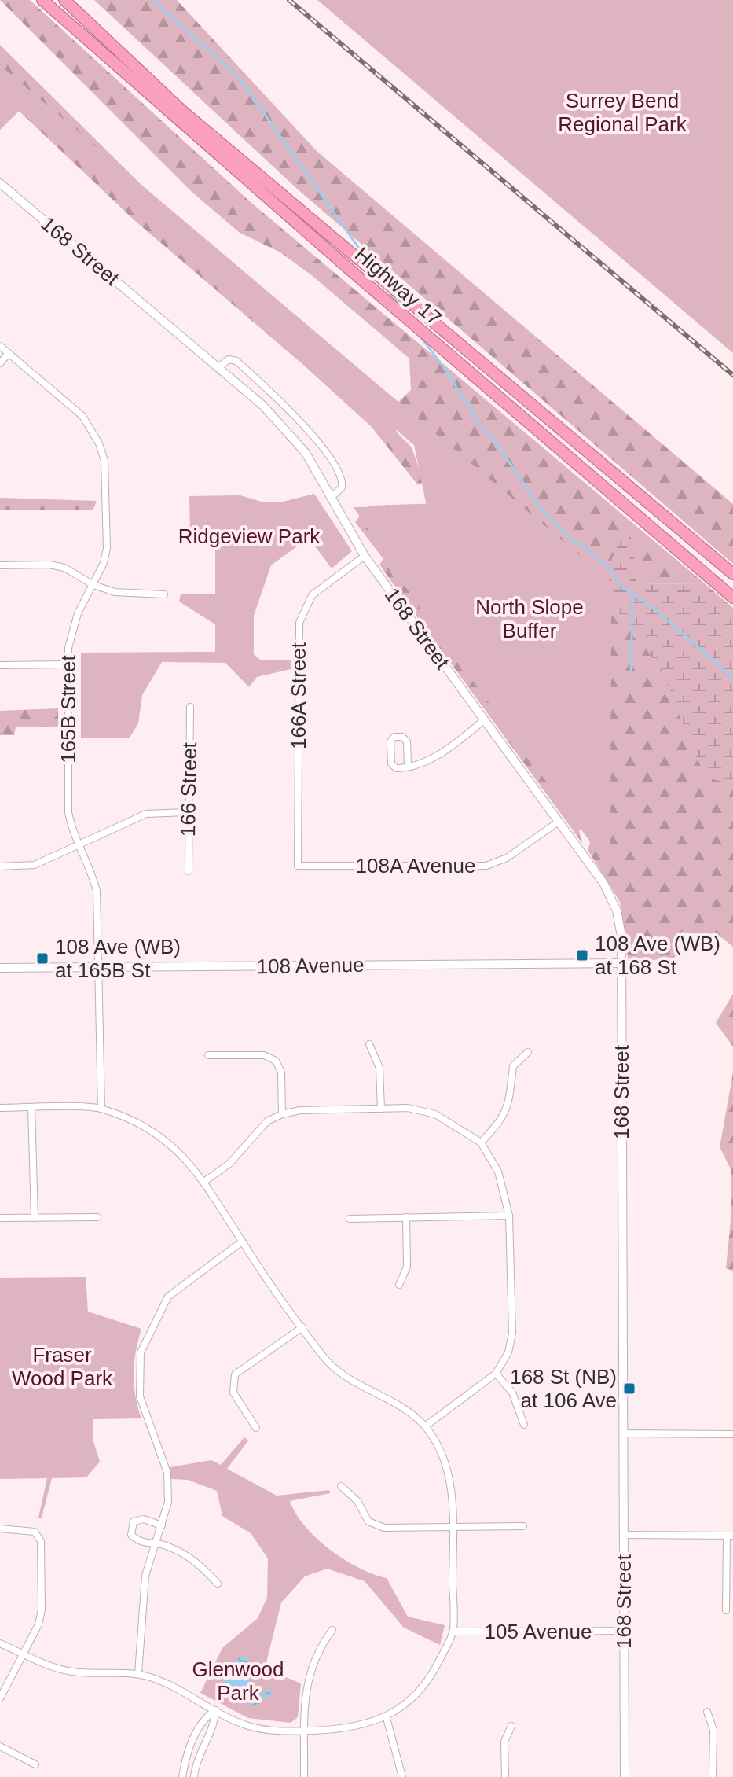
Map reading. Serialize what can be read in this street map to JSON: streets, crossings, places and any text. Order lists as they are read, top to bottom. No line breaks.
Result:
{"streets":{"highway":["Highway 17"],"street":["168 Street","166A Street","165B Street","166 Street","108A Avenue","108 Avenue","105 Avenue"]},"crossings":[["168 Street","166A Street"],["168 Street","108A Avenue"],["168 Street","108 Avenue"],["168 Street","105 Avenue"],["166A Street","108A Avenue"],["165B Street","108 Avenue"]],"parks":["Surrey Bend Regional Park","Ridgeview Park","North Slope Buffer","Fraser Wood Park","Glenwood Park"],"places":{"transit":["108 Ave (WB) at 168 St","108 Ave (WB) at 165B St","168 St (NB) at 106 Ave"]}}
